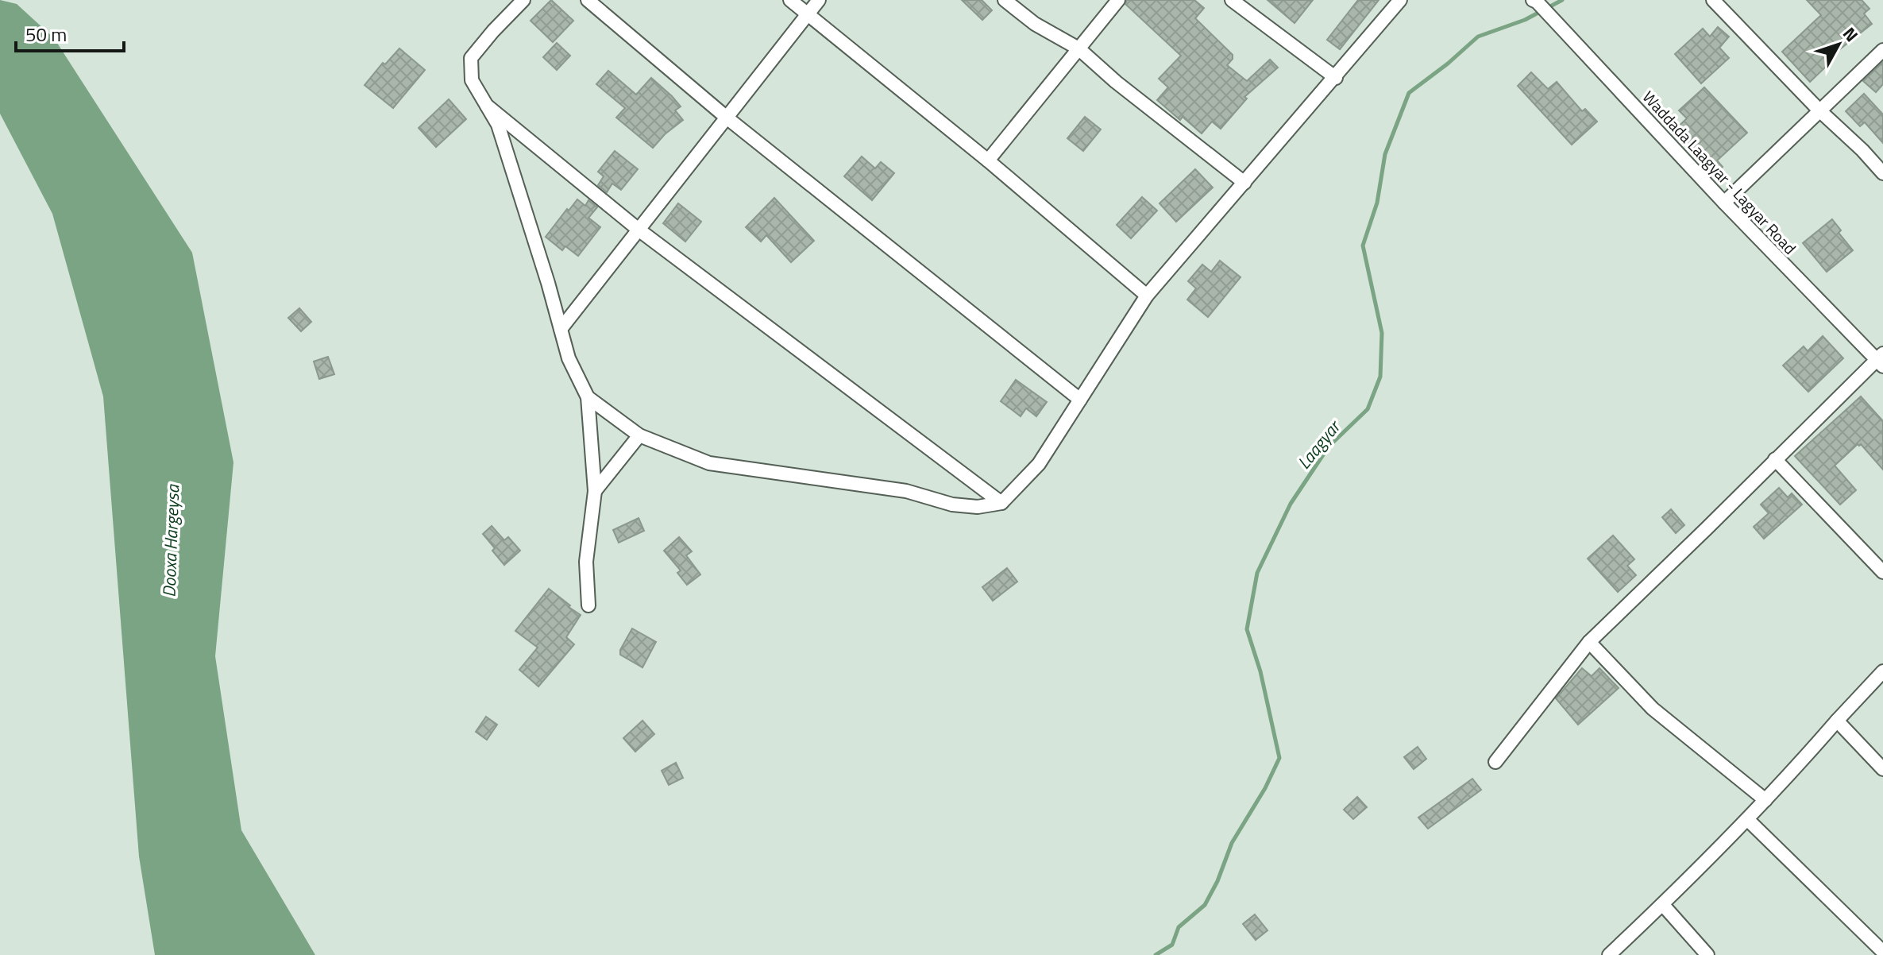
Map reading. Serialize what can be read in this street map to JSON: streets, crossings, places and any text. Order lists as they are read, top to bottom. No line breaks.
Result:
{"streets":{"street":["Waddada Laagyar - Lagyar Road"]},"water":["Laagyar","Dooxa Hargeysa"],"scale_bar":"50 m","north":"top right"}
